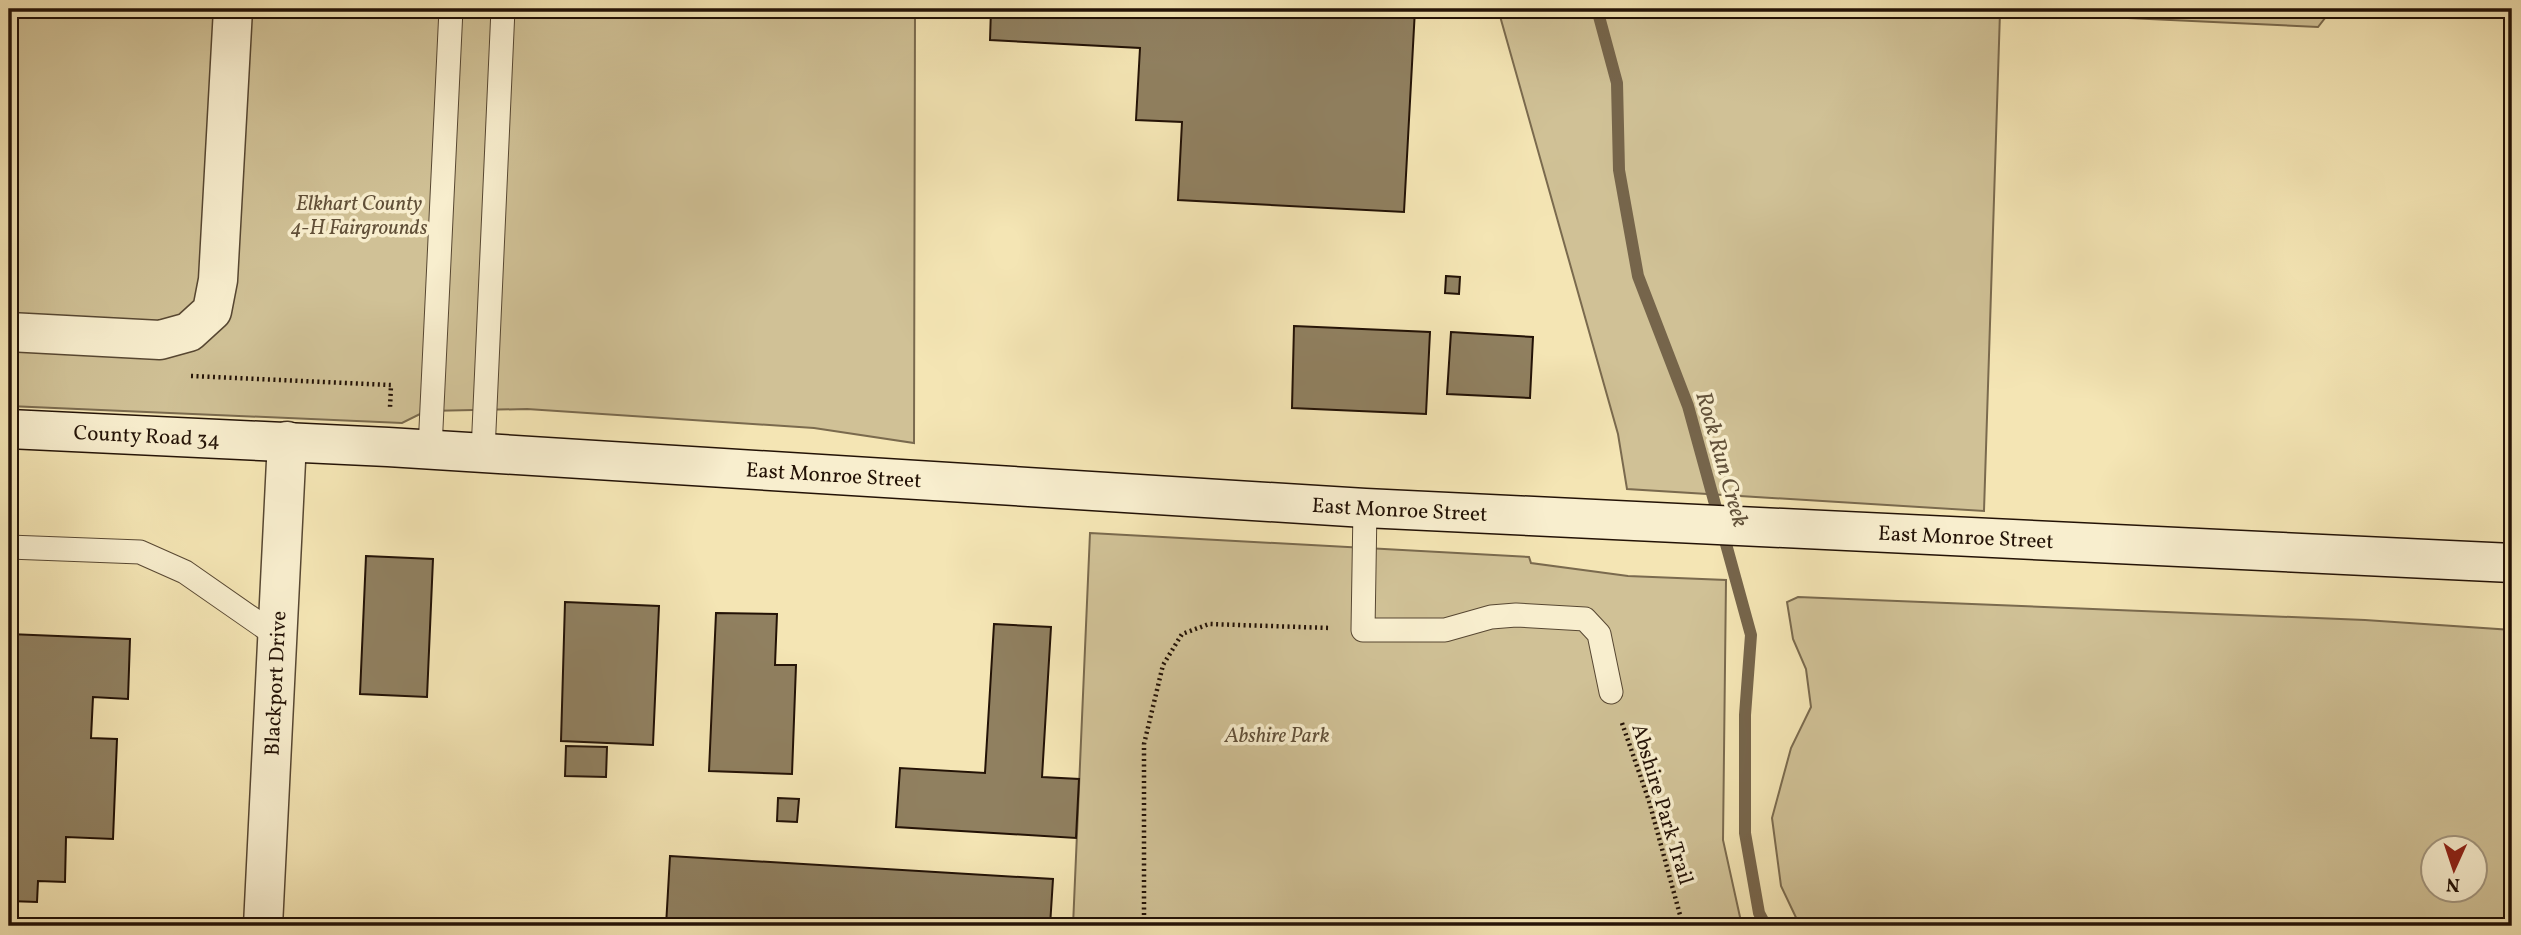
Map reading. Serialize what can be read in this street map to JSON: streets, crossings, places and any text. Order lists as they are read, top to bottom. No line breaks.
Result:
{"streets":{"street":["County Road 34","East Monroe Street","Blackport Drive"],"path":["Abshire Park Trail"]},"crossings":[["County Road 34","East Monroe Street"],["County Road 34","Blackport Drive"],["East Monroe Street","Blackport Drive"]],"water":["Rock Run Creek"],"parks":["Elkhart County 4-H Fairgrounds","Abshire Park"],"north":"bottom"}
